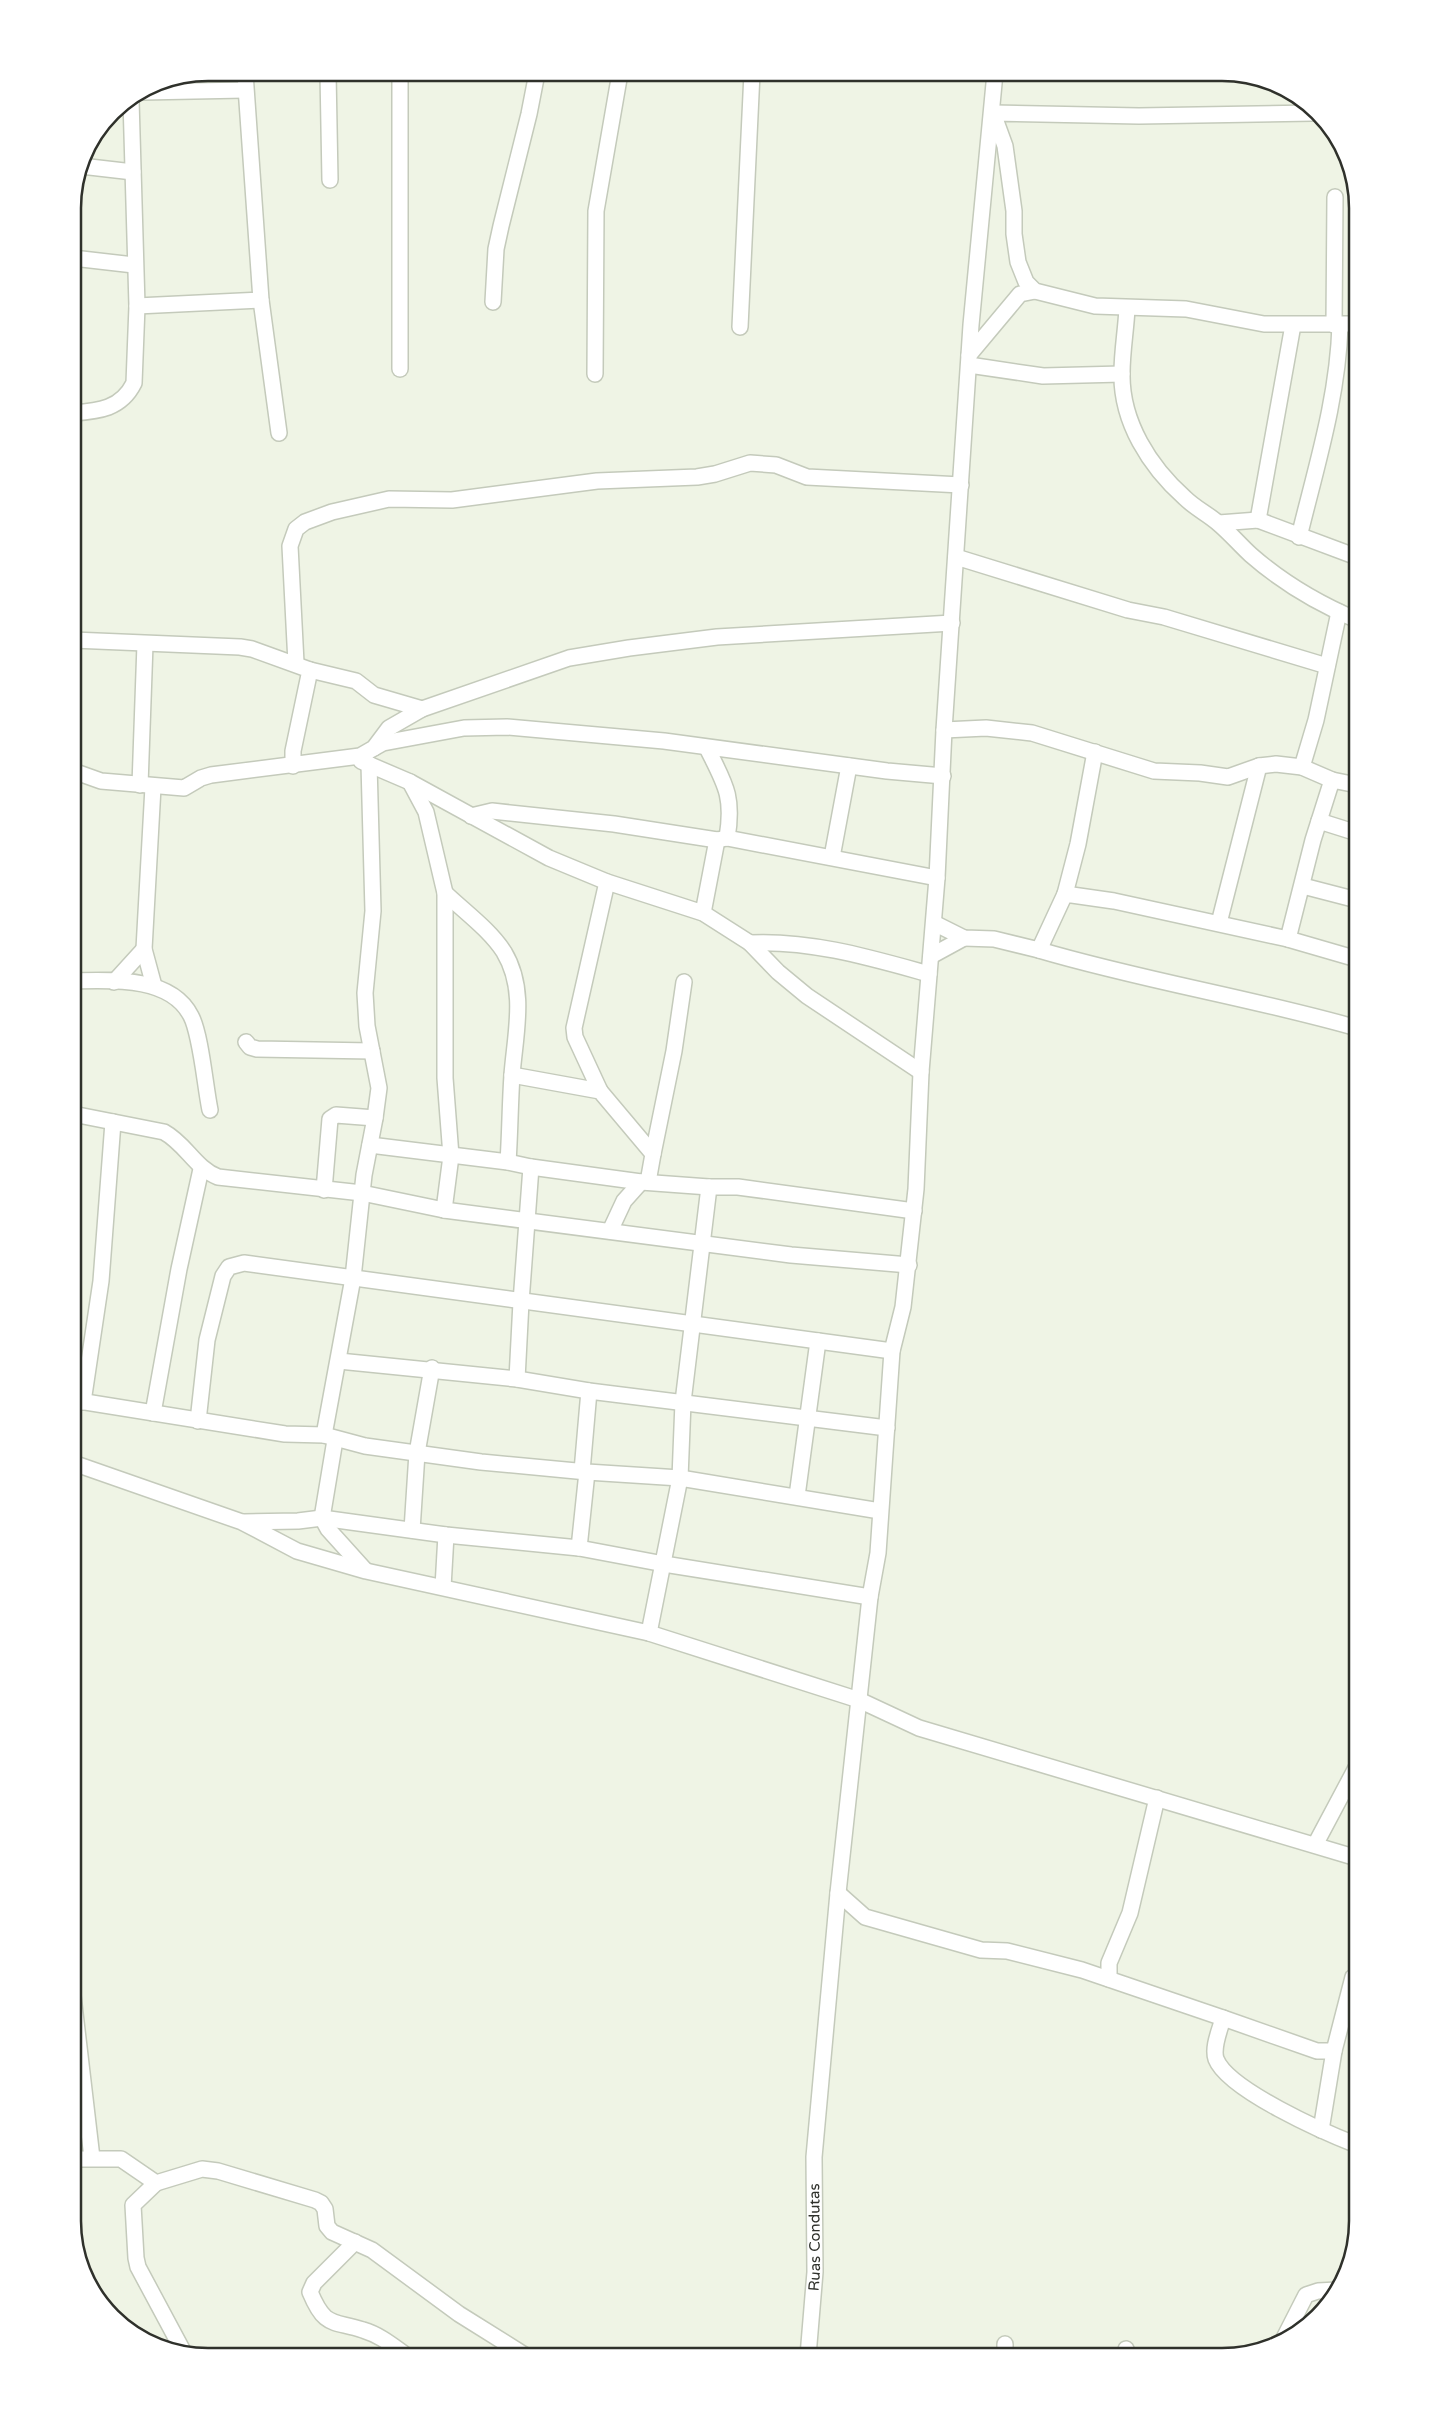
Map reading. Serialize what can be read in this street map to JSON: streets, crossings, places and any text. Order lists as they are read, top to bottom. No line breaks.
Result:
{"streets":{"street":["Ruas Condutas"]}}
